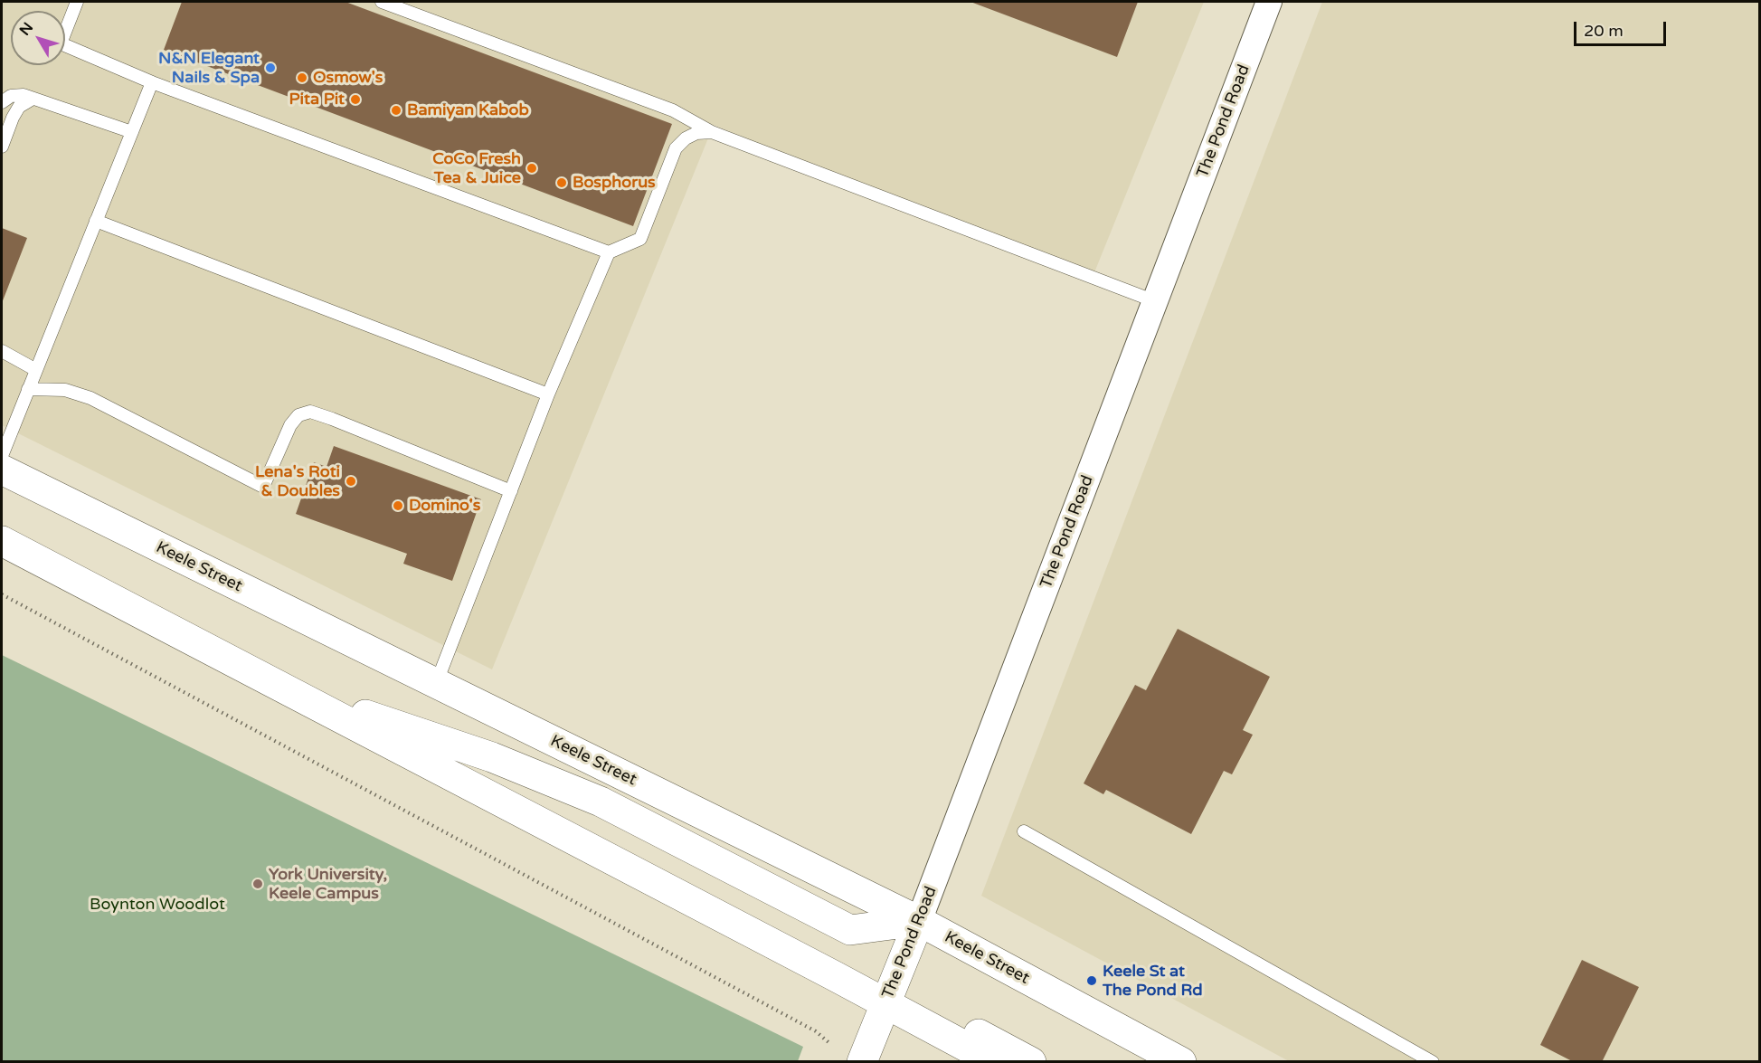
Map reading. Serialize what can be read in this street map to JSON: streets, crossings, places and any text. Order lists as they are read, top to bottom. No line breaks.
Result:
{"streets":{"main road":["The Pond Road","Keele Street"]},"crossings":[["The Pond Road","Keele Street"]],"parks":["Boynton Woodlot"],"places":["N&N Elegant Nails & Spa","Osmow's","Pita Pit","Bamiyan Kabob","CoCo Fresh Tea & Juice","Bosphorus","Lena's Roti & Doubles","Domino's","York University, Keele Campus","Keele St at The Pond Rd"],"scale_bar":"20 m","north":"top left"}
